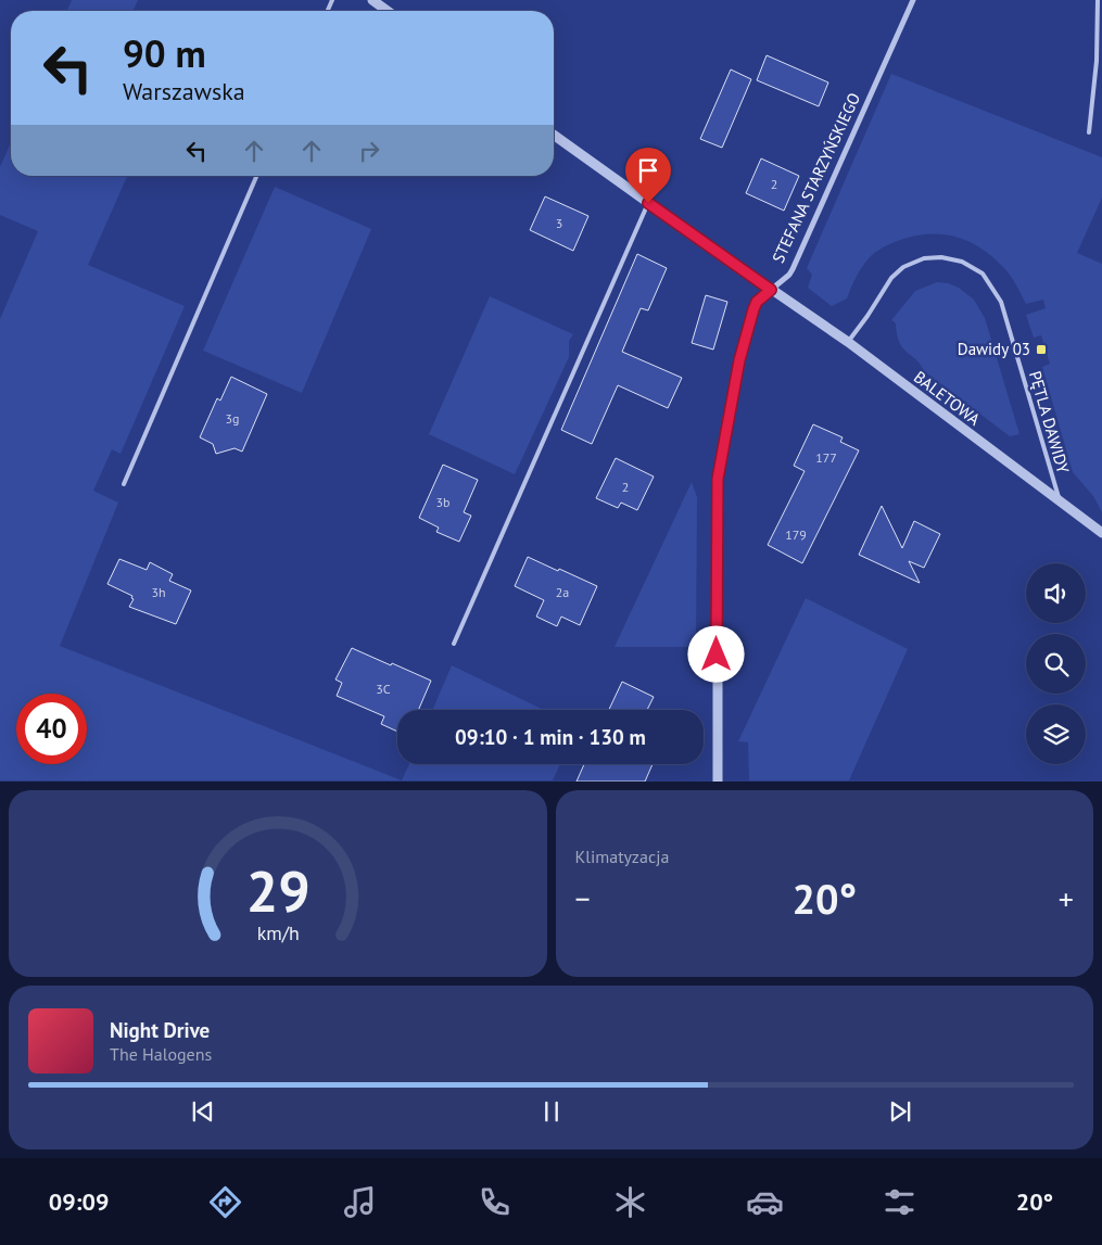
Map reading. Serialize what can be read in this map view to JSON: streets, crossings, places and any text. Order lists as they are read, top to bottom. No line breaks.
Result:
{"streets":{"street":["STEFANA STARZYŃSKIEGO","BALETOWA"],"lane":["PĘTLA DAWIDY"]},"crossings":[["STEFANA STARZYŃSKIEGO","BALETOWA"],["BALETOWA","PĘTLA DAWIDY"]],"places":{"transit":["Dawidy 03"]},"house_numbers":["2","3","3g","177","2","3b","179","3h","2a","3C"],"page":{"turn":["90 m","Warszawska"],"limit":"40","trip":"09:10 · 1 min · 130 m","tile":"Klimatyzacja","heat":["−","20°","+"],"song":["Night Drive","The Halogens"],"tabs":["09:09","20°"],"gauge":["29","km/h"]}}
